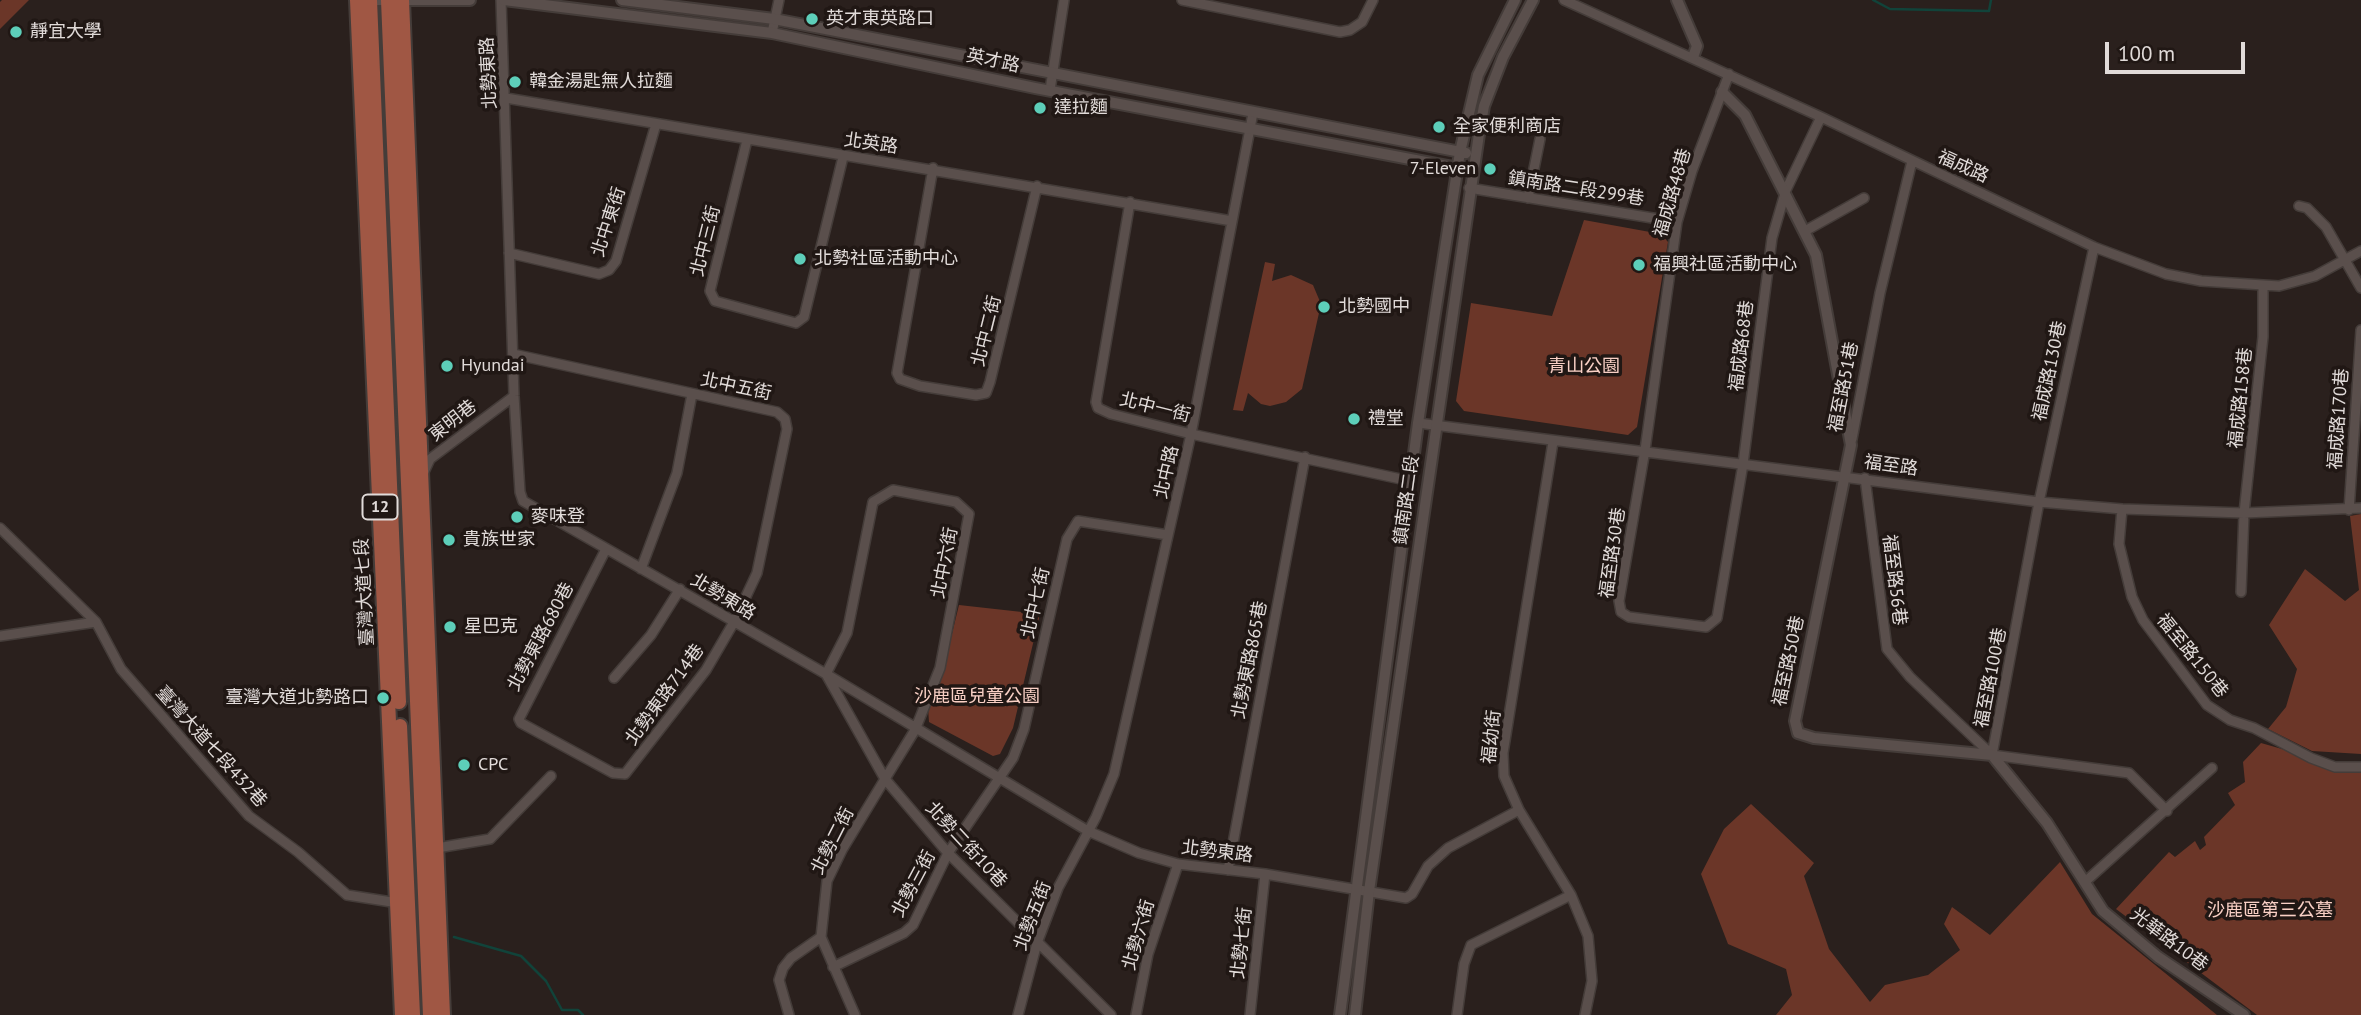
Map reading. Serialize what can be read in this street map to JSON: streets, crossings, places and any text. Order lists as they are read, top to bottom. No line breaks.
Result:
{"streets":{"main road":["12","臺灣大道七段"],"street":["英才路","北勢東路","北英路","福成路","鎮南路二段299巷","福成路48巷","北中東街","北中三街","北中二街","福成路68巷","福成路130巷","北中五街","福至路51巷","福成路158巷","北中一街","福成路170巷","東明巷","福至路","北中路","鎮南路二段","福至路30巷","北中六街","福至路56巷","北中七街","北勢東路680巷","福至路150巷","北勢東路865巷","福至路50巷","福至路100巷","北勢東路714巷","福幼街","臺灣大道七段432巷","北勢二街","北勢二街10巷","北勢三街","北勢五街","北勢六街","光華路10巷","北勢七街"]},"crossings":[["英才路","北勢東路"],["英才路","北中路"],["英才路","鎮南路二段"],["北勢東路","北英路"],["北勢東路","北中東街"],["北勢東路","北中五街"],["北勢東路","東明巷"],["北勢東路","北中路"],["北勢東路","鎮南路二段"],["北勢東路","北中六街"],["北勢東路","北中七街"],["北勢東路","北勢東路680巷"],["北勢東路","北勢東路865巷"],["北勢東路","北勢東路714巷"],["北勢東路","福幼街"],["北勢東路","北勢二街"],["北勢東路","北勢二街10巷"],["北勢東路","北勢三街"],["北勢東路","北勢五街"],["北勢東路","北勢六街"],["北勢東路","北勢七街"],["北英路","北中東街"],["北英路","北中三街"],["北英路","北中二街"],["北英路","北中一街"],["北英路","北中路"],["福成路","福成路48巷"],["福成路","福成路68巷"],["福成路","福成路130巷"],["福成路","福至路51巷"],["福成路","福成路158巷"],["鎮南路二段299巷","福成路48巷"],["鎮南路二段299巷","鎮南路二段"],["福成路48巷","福至路51巷"],["福成路48巷","福至路"],["福成路48巷","福至路30巷"],["福成路68巷","福至路51巷"],["福成路68巷","福至路"],["福成路68巷","福至路30巷"],["福成路130巷","福至路"],["福成路130巷","福至路100巷"],["北中五街","北勢東路714巷"],["福至路51巷","福至路50巷"],["福成路158巷","福至路"],["北中一街","北中路"],["北中一街","鎮南路二段"],["北中一街","北勢東路865巷"],["福成路170巷","福至路"],["東明巷","12"],["福至路","鎮南路二段"],["福至路","福至路30巷"],["福至路","福至路56巷"],["福至路","福至路150巷"],["福至路","福至路50巷"],["福至路","福至路100巷"],["福至路","福幼街"],["北中路","北中七街"],["北中路","北勢五街"],["北中六街","北勢二街"],["北中六街","北勢二街10巷"],["福至路56巷","福至路50巷"],["福至路56巷","福至路100巷"],["福至路56巷","光華路10巷"],["臺灣大道七段","臺灣大道七段432巷"],["北中七街","北勢三街"],["北勢東路680巷","北勢東路714巷"],["福至路50巷","福至路100巷"],["福至路50巷","光華路10巷"],["福至路100巷","光華路10巷"],["北勢二街","北勢二街10巷"],["北勢二街","北勢三街"],["北勢二街10巷","北勢三街"],["北勢二街10巷","北勢五街"]],"parks":["青山公園","沙鹿區兒童公園","沙鹿區第三公墓"],"places":["英才東英路口","靜宜大學","韓金湯匙無人拉麵","達拉麵","全家便利商店","7-Eleven","北勢社區活動中心","福興社區活動中心","北勢國中","Hyundai","禮堂","麥味登","貴族世家","星巴克","臺灣大道北勢路口","CPC"],"scale_bar":"100 m"}
